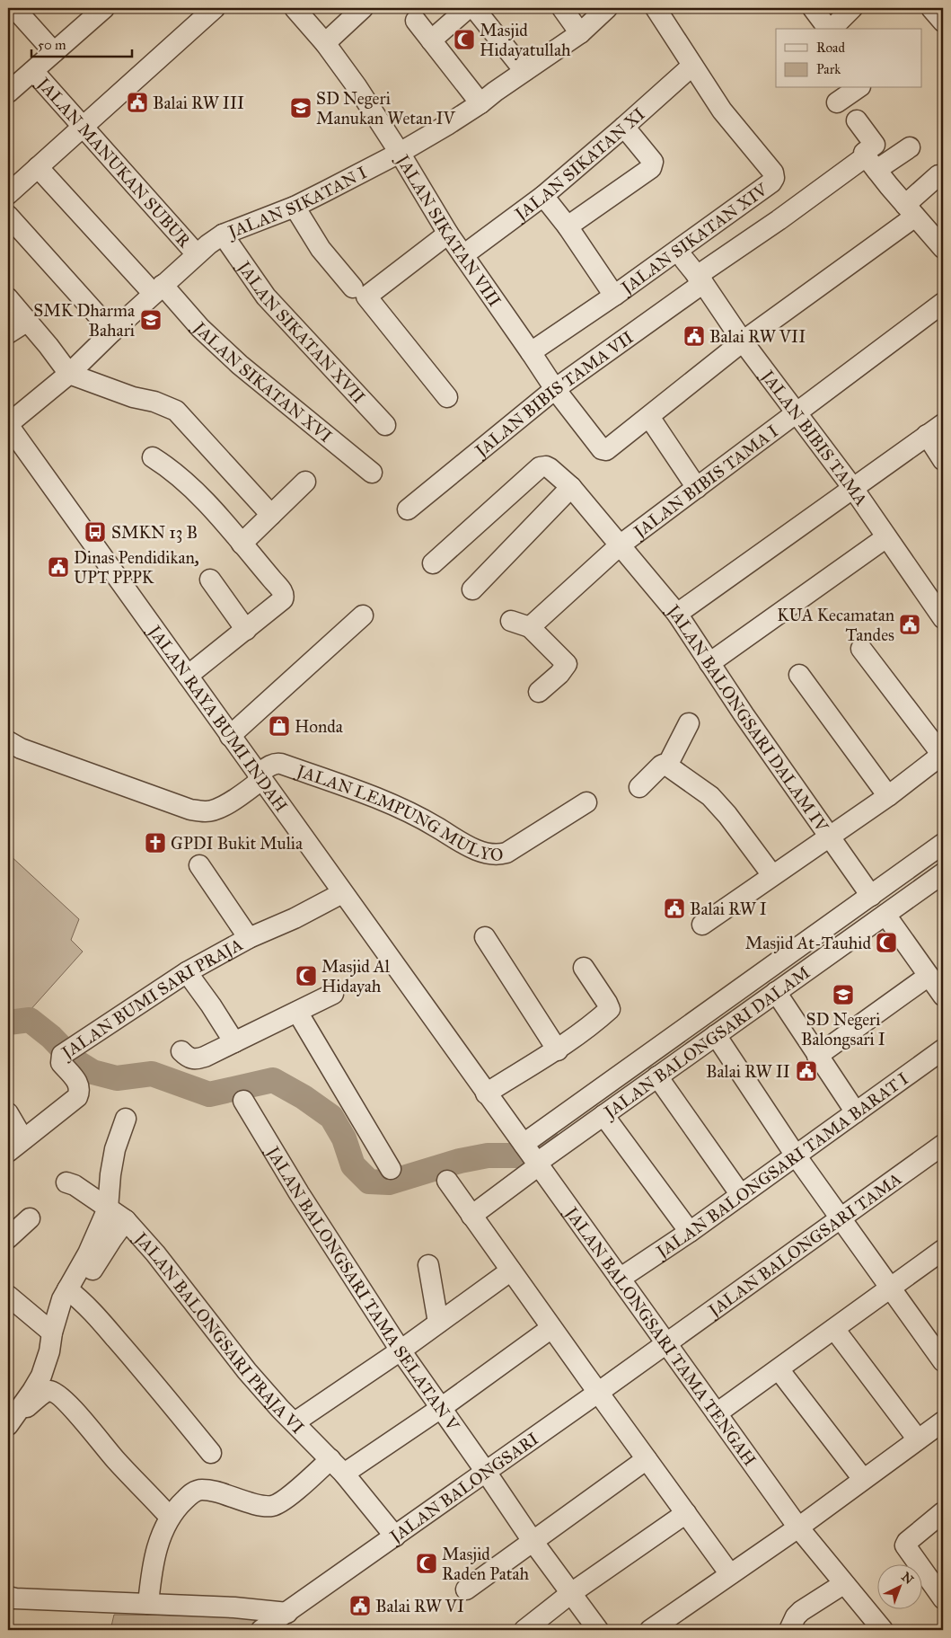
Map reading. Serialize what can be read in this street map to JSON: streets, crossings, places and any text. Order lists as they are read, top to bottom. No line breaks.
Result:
{"streets":{"street":["JALAN MANUKAN SUBUR","JALAN SIKATAN XI","JALAN SIKATAN I","JALAN SIKATAN VIII","JALAN SIKATAN XIV","JALAN SIKATAN XVII","JALAN SIKATAN XVI","JALAN BIBIS TAMA VII","JALAN BIBIS TAMA","JALAN BIBIS TAMA I","JALAN BALONGSARI DALAM IV","JALAN RAYA BUMI INDAH","JALAN LEMPUNG MULYO","JALAN BUMI SARI PRAJA","JALAN BALONGSARI DALAM","JALAN BALONGSARI TAMA BARAT I","JALAN BALONGSARI TAMA","JALAN BALONGSARI TAMA SELATAN V","JALAN BALONGSARI PRAJA VI","JALAN BALONGSARI TAMA TENGAH","JALAN BALONGSARI"]},"crossings":[["JALAN MANUKAN SUBUR","JALAN SIKATAN I"],["JALAN SIKATAN XI","JALAN SIKATAN VIII"],["JALAN SIKATAN XI","JALAN SIKATAN XIV"],["JALAN SIKATAN I","JALAN SIKATAN VIII"],["JALAN SIKATAN I","JALAN SIKATAN XVII"],["JALAN SIKATAN I","JALAN SIKATAN XVI"],["JALAN SIKATAN I","JALAN RAYA BUMI INDAH"],["JALAN SIKATAN VIII","JALAN SIKATAN XIV"],["JALAN SIKATAN VIII","JALAN BIBIS TAMA VII"],["JALAN BIBIS TAMA VII","JALAN BIBIS TAMA"],["JALAN BIBIS TAMA","JALAN BIBIS TAMA I"],["JALAN BIBIS TAMA I","JALAN BALONGSARI DALAM IV"],["JALAN RAYA BUMI INDAH","JALAN LEMPUNG MULYO"],["JALAN RAYA BUMI INDAH","JALAN BUMI SARI PRAJA"],["JALAN RAYA BUMI INDAH","JALAN BALONGSARI DALAM"],["JALAN RAYA BUMI INDAH","JALAN BALONGSARI TAMA TENGAH"],["JALAN BALONGSARI DALAM","JALAN BALONGSARI TAMA TENGAH"],["JALAN BALONGSARI TAMA BARAT I","JALAN BALONGSARI TAMA TENGAH"],["JALAN BALONGSARI TAMA","JALAN BALONGSARI TAMA TENGAH"],["JALAN BALONGSARI TAMA","JALAN BALONGSARI"],["JALAN BALONGSARI TAMA SELATAN V","JALAN BALONGSARI"],["JALAN BALONGSARI PRAJA VI","JALAN BALONGSARI"],["JALAN BALONGSARI TAMA TENGAH","JALAN BALONGSARI"]],"places":{"mosque":["Masjid Hidayatullah","Masjid At-Tauhid","Masjid Al Hidayah","Masjid Raden Patah"],"public building":["Balai RW III","Balai RW VII","Dinas Pendidikan, UPT PPPK","KUA Kecamatan Tandes","Balai RW I","Balai RW II","Balai RW VI"],"school or university":["SD Negeri Manukan Wetan IV","SMK Dharma Bahari","SD Negeri Balongsari I"],"bus stop":["SMKN 13 B"],"shop":["Honda"],"church":["GPDI Bukit Mulia"]},"legend":["Road","Park"],"scale_bar":"50 m","north":"top right"}
